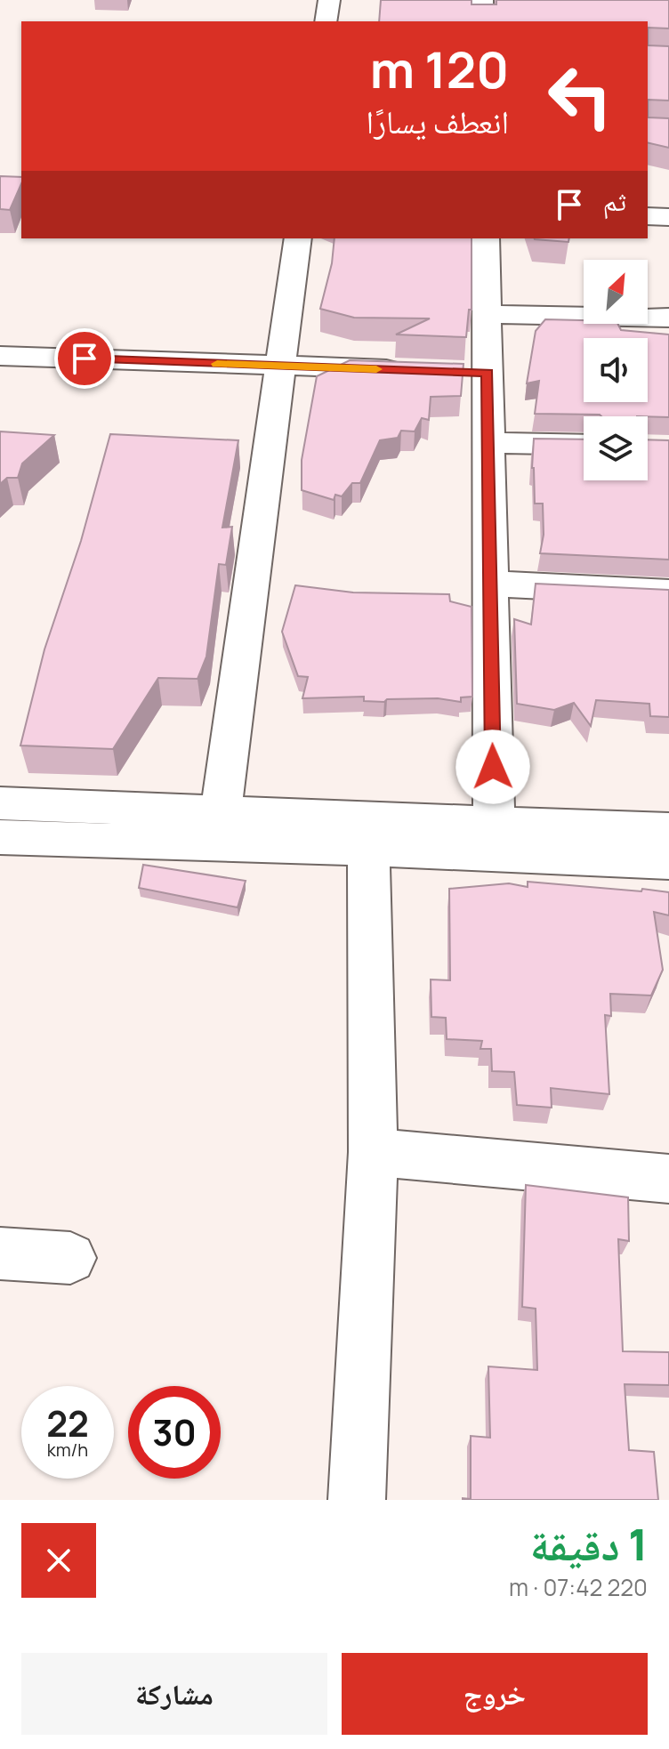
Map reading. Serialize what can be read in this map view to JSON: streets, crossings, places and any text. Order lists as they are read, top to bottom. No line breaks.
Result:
{"north":"top right","page":{"turn":["120 m","انعطف يسارًا"],"then":"ثم","speed":"22 km/h","limit":"30","heading":["1 دقيقة","220 m · 07:42"],"buttons":["خروج","مشاركة"]}}
